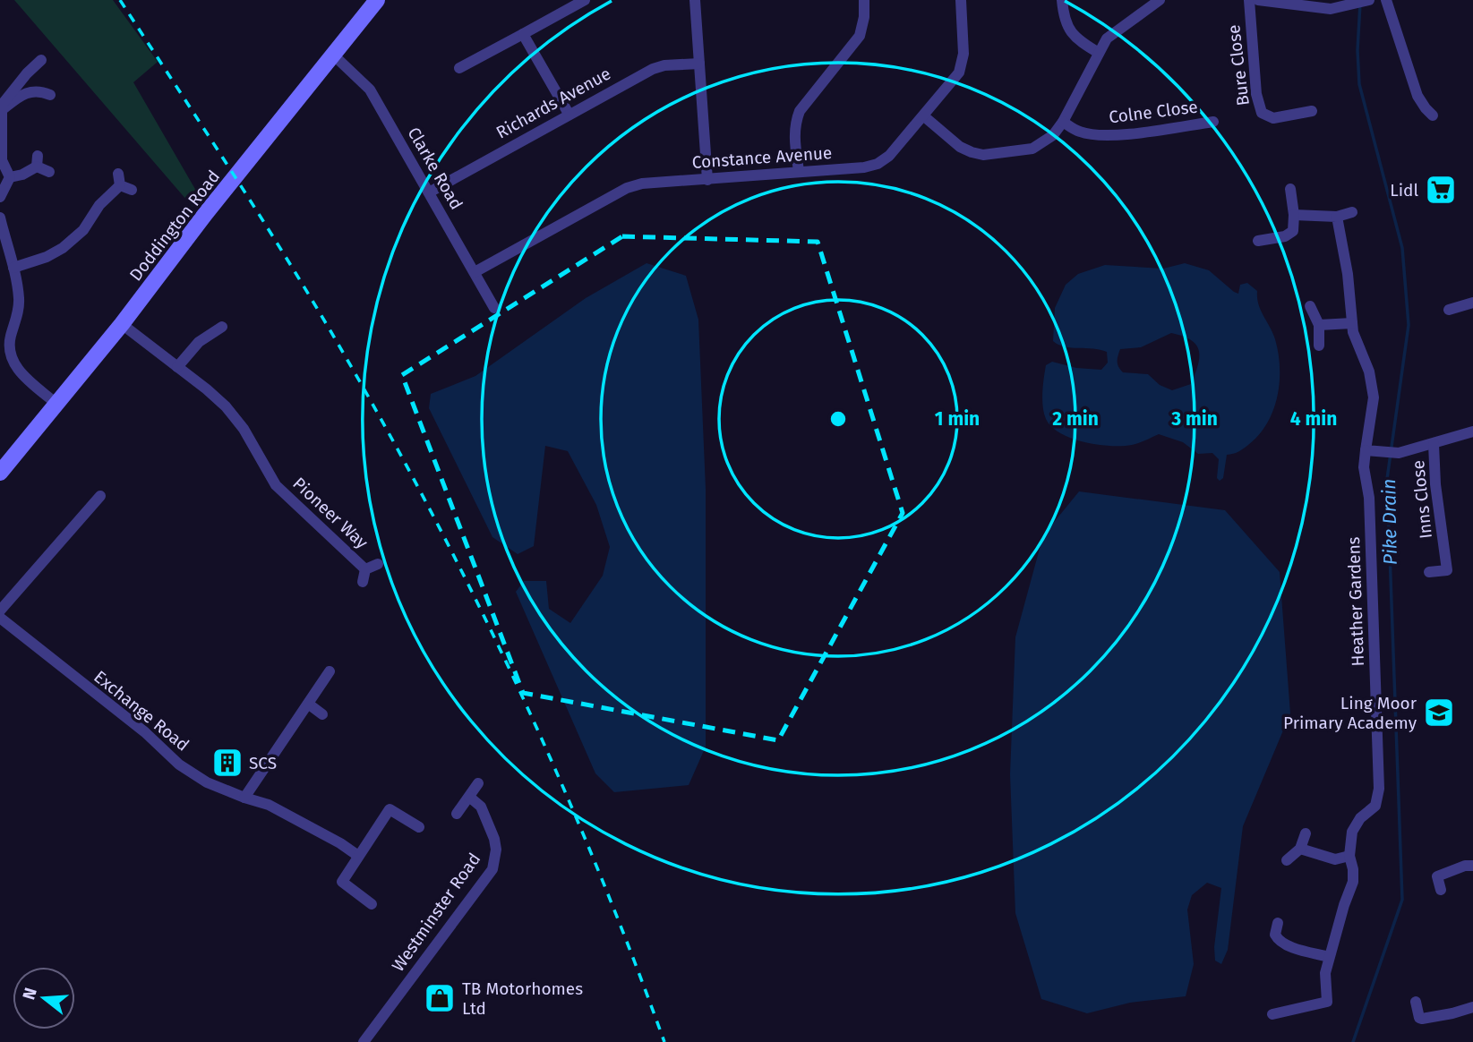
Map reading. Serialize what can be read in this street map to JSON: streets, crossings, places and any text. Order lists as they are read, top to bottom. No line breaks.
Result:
{"streets":{"main road":["Doddington Road"],"street":["Bure Close","Richards Avenue","Colne Close","Constance Avenue","Clarke Road","Inns Close","Pioneer Way","Heather Gardens","Exchange Road","Westminster Road"]},"crossings":[["Richards Avenue","Clarke Road"],["Constance Avenue","Clarke Road"],["Clarke Road","Doddington Road"],["Doddington Road","Pioneer Way"]],"water":["Pike Drain"],"places":{"supermarket":["Lidl"],"school or university":["Ling Moor Primary Academy"],"building":["SCS"],"shop":["TB Motorhomes Ltd"]},"north":"left","rings":["1 min","2 min","3 min","4 min"]}
